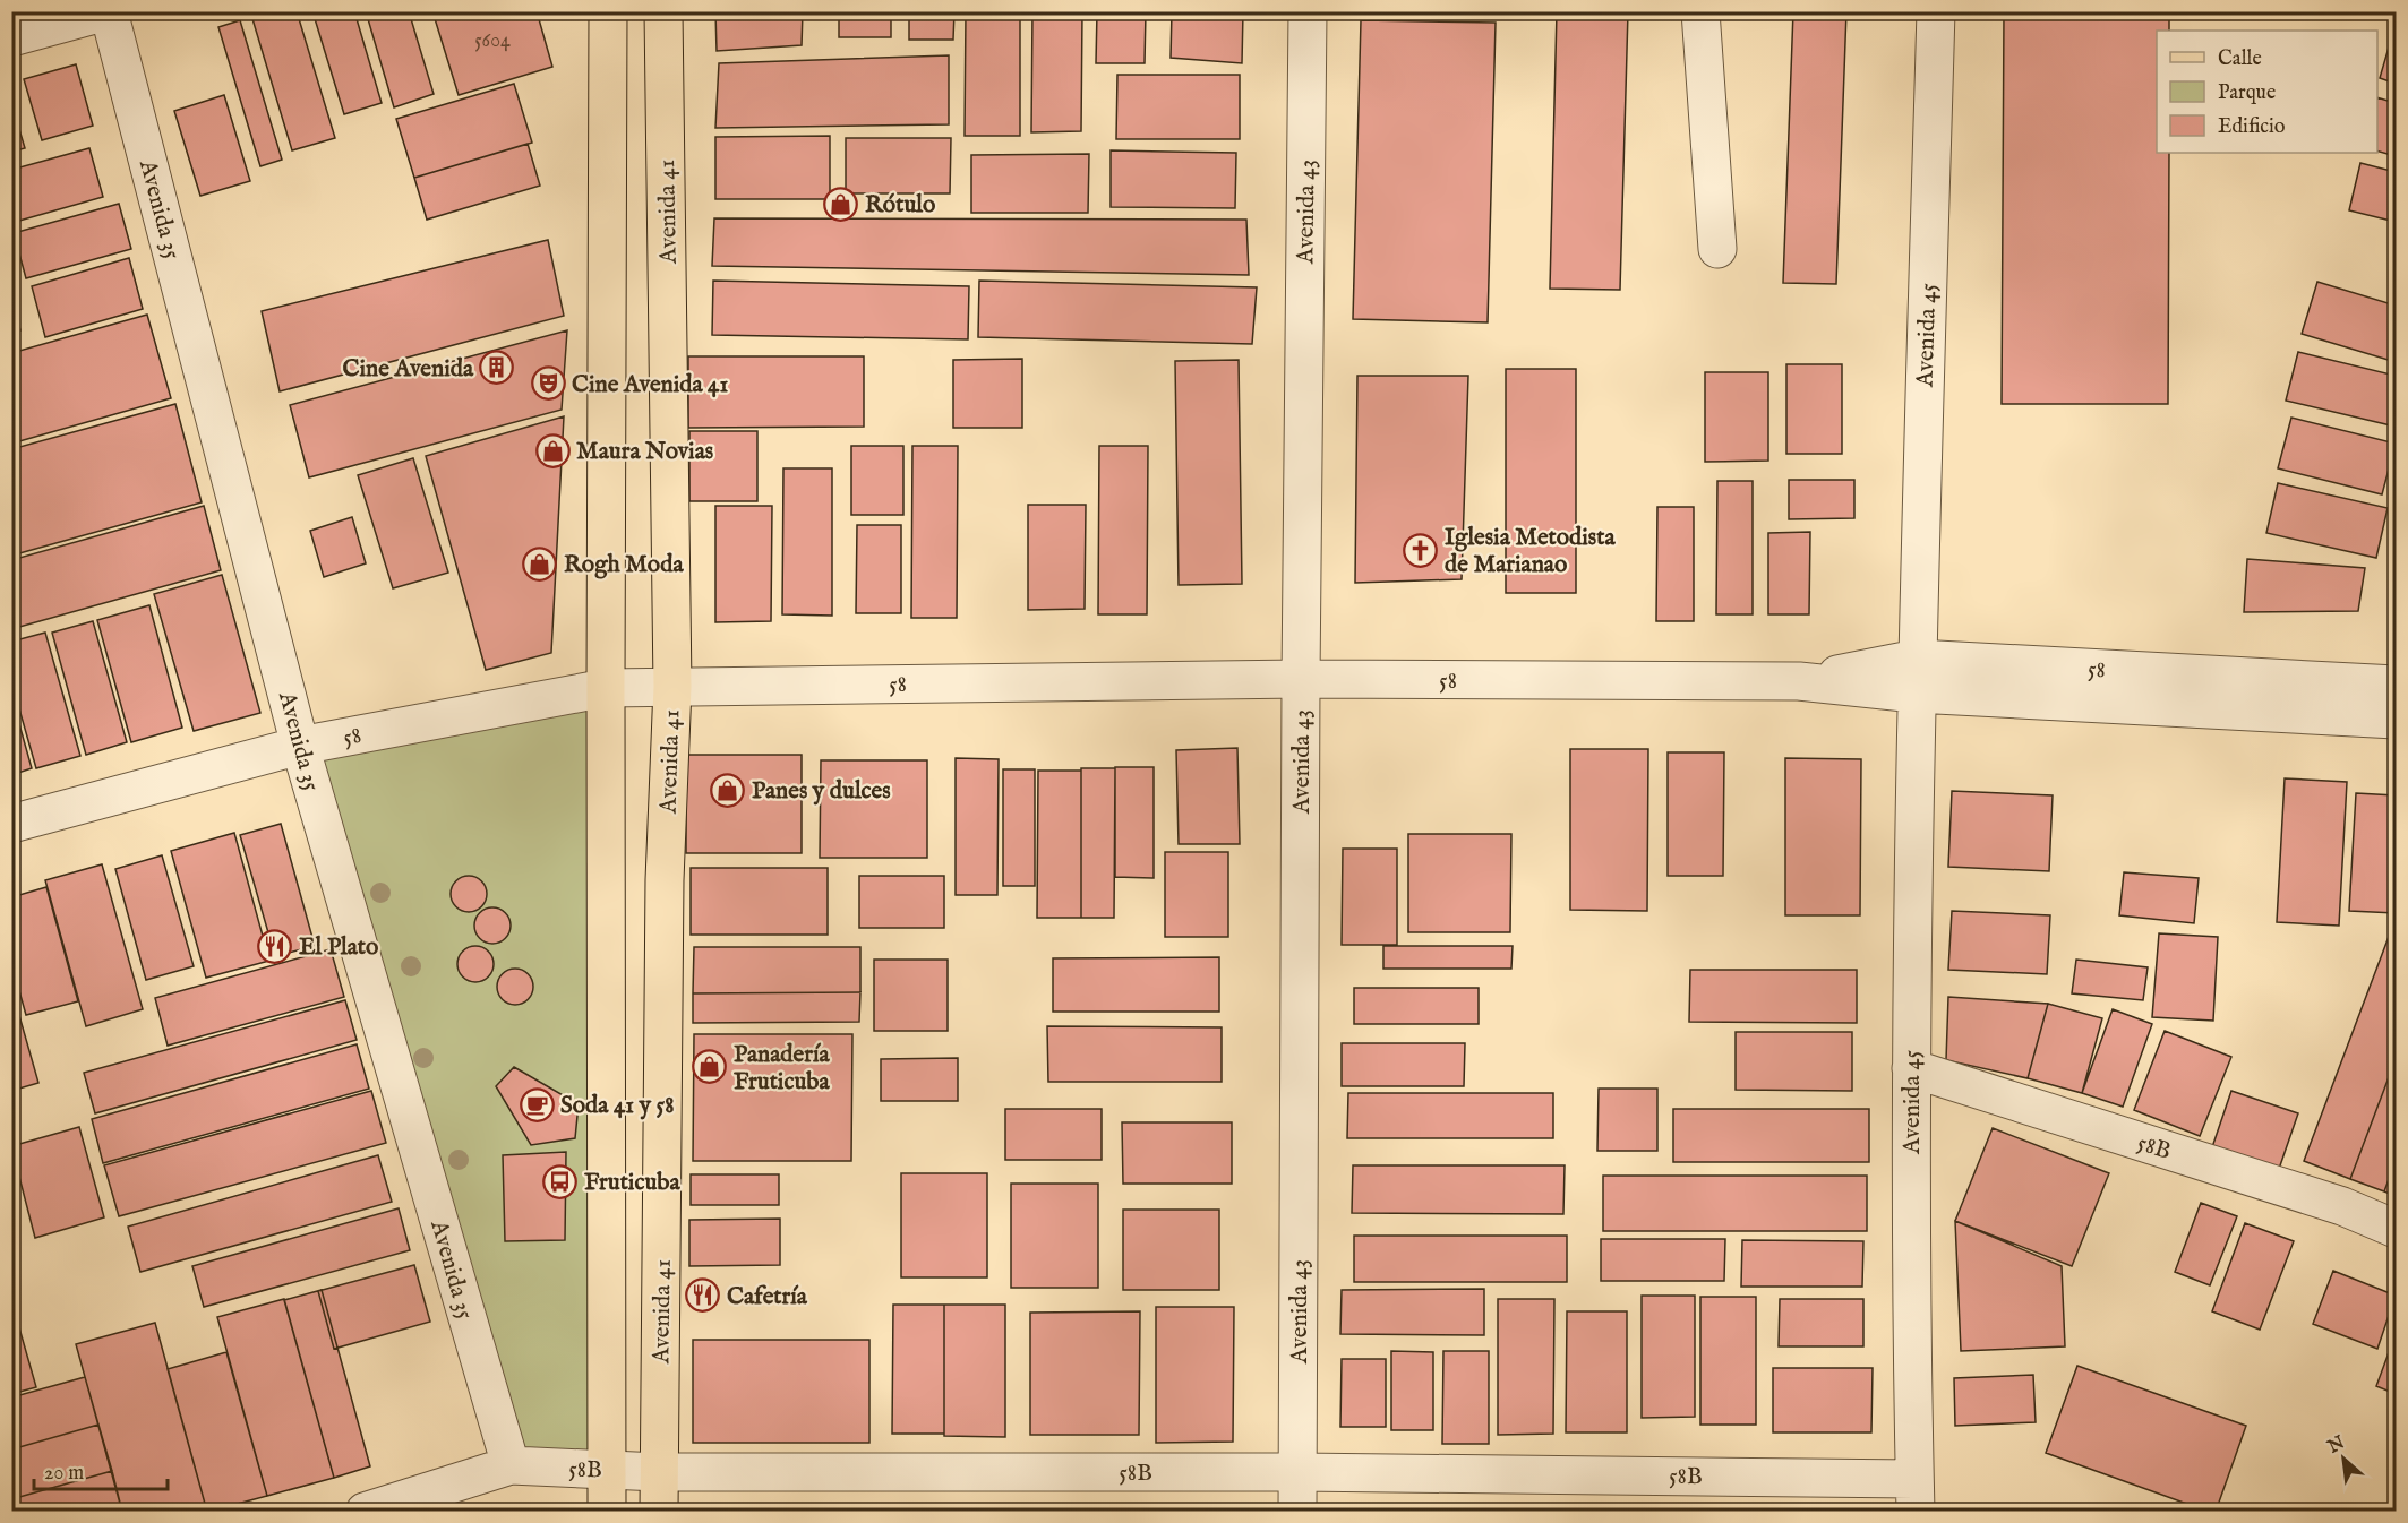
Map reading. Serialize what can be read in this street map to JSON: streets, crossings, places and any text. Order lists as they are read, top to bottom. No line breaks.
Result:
{"streets":{"main road":["Avenida 41"],"street":["Avenida 35","Avenida 43","Avenida 45","58","58B"]},"crossings":[["Avenida 35","58"],["Avenida 35","58B"],["Avenida 41","58"],["Avenida 41","58B"],["Avenida 43","58"],["Avenida 43","58B"],["Avenida 45","58"],["Avenida 45","58B"]],"places":{"shop":["Rótulo","Maura Novias","Rogh Moda","Panes y dulces","Panadería Fruticuba"],"building":["Cine Avenida"],"theatre":["Cine Avenida 41"],"church":["Iglesia Metodista de Marianao"],"restaurant":["El Plato","Cafetría"],"cafe":["Soda 41 y 58"],"bus stop":["Fruticuba"]},"house_numbers":["5604"],"legend":["Calle","Parque","Edificio"],"scale_bar":"20 m","north":"top left"}
